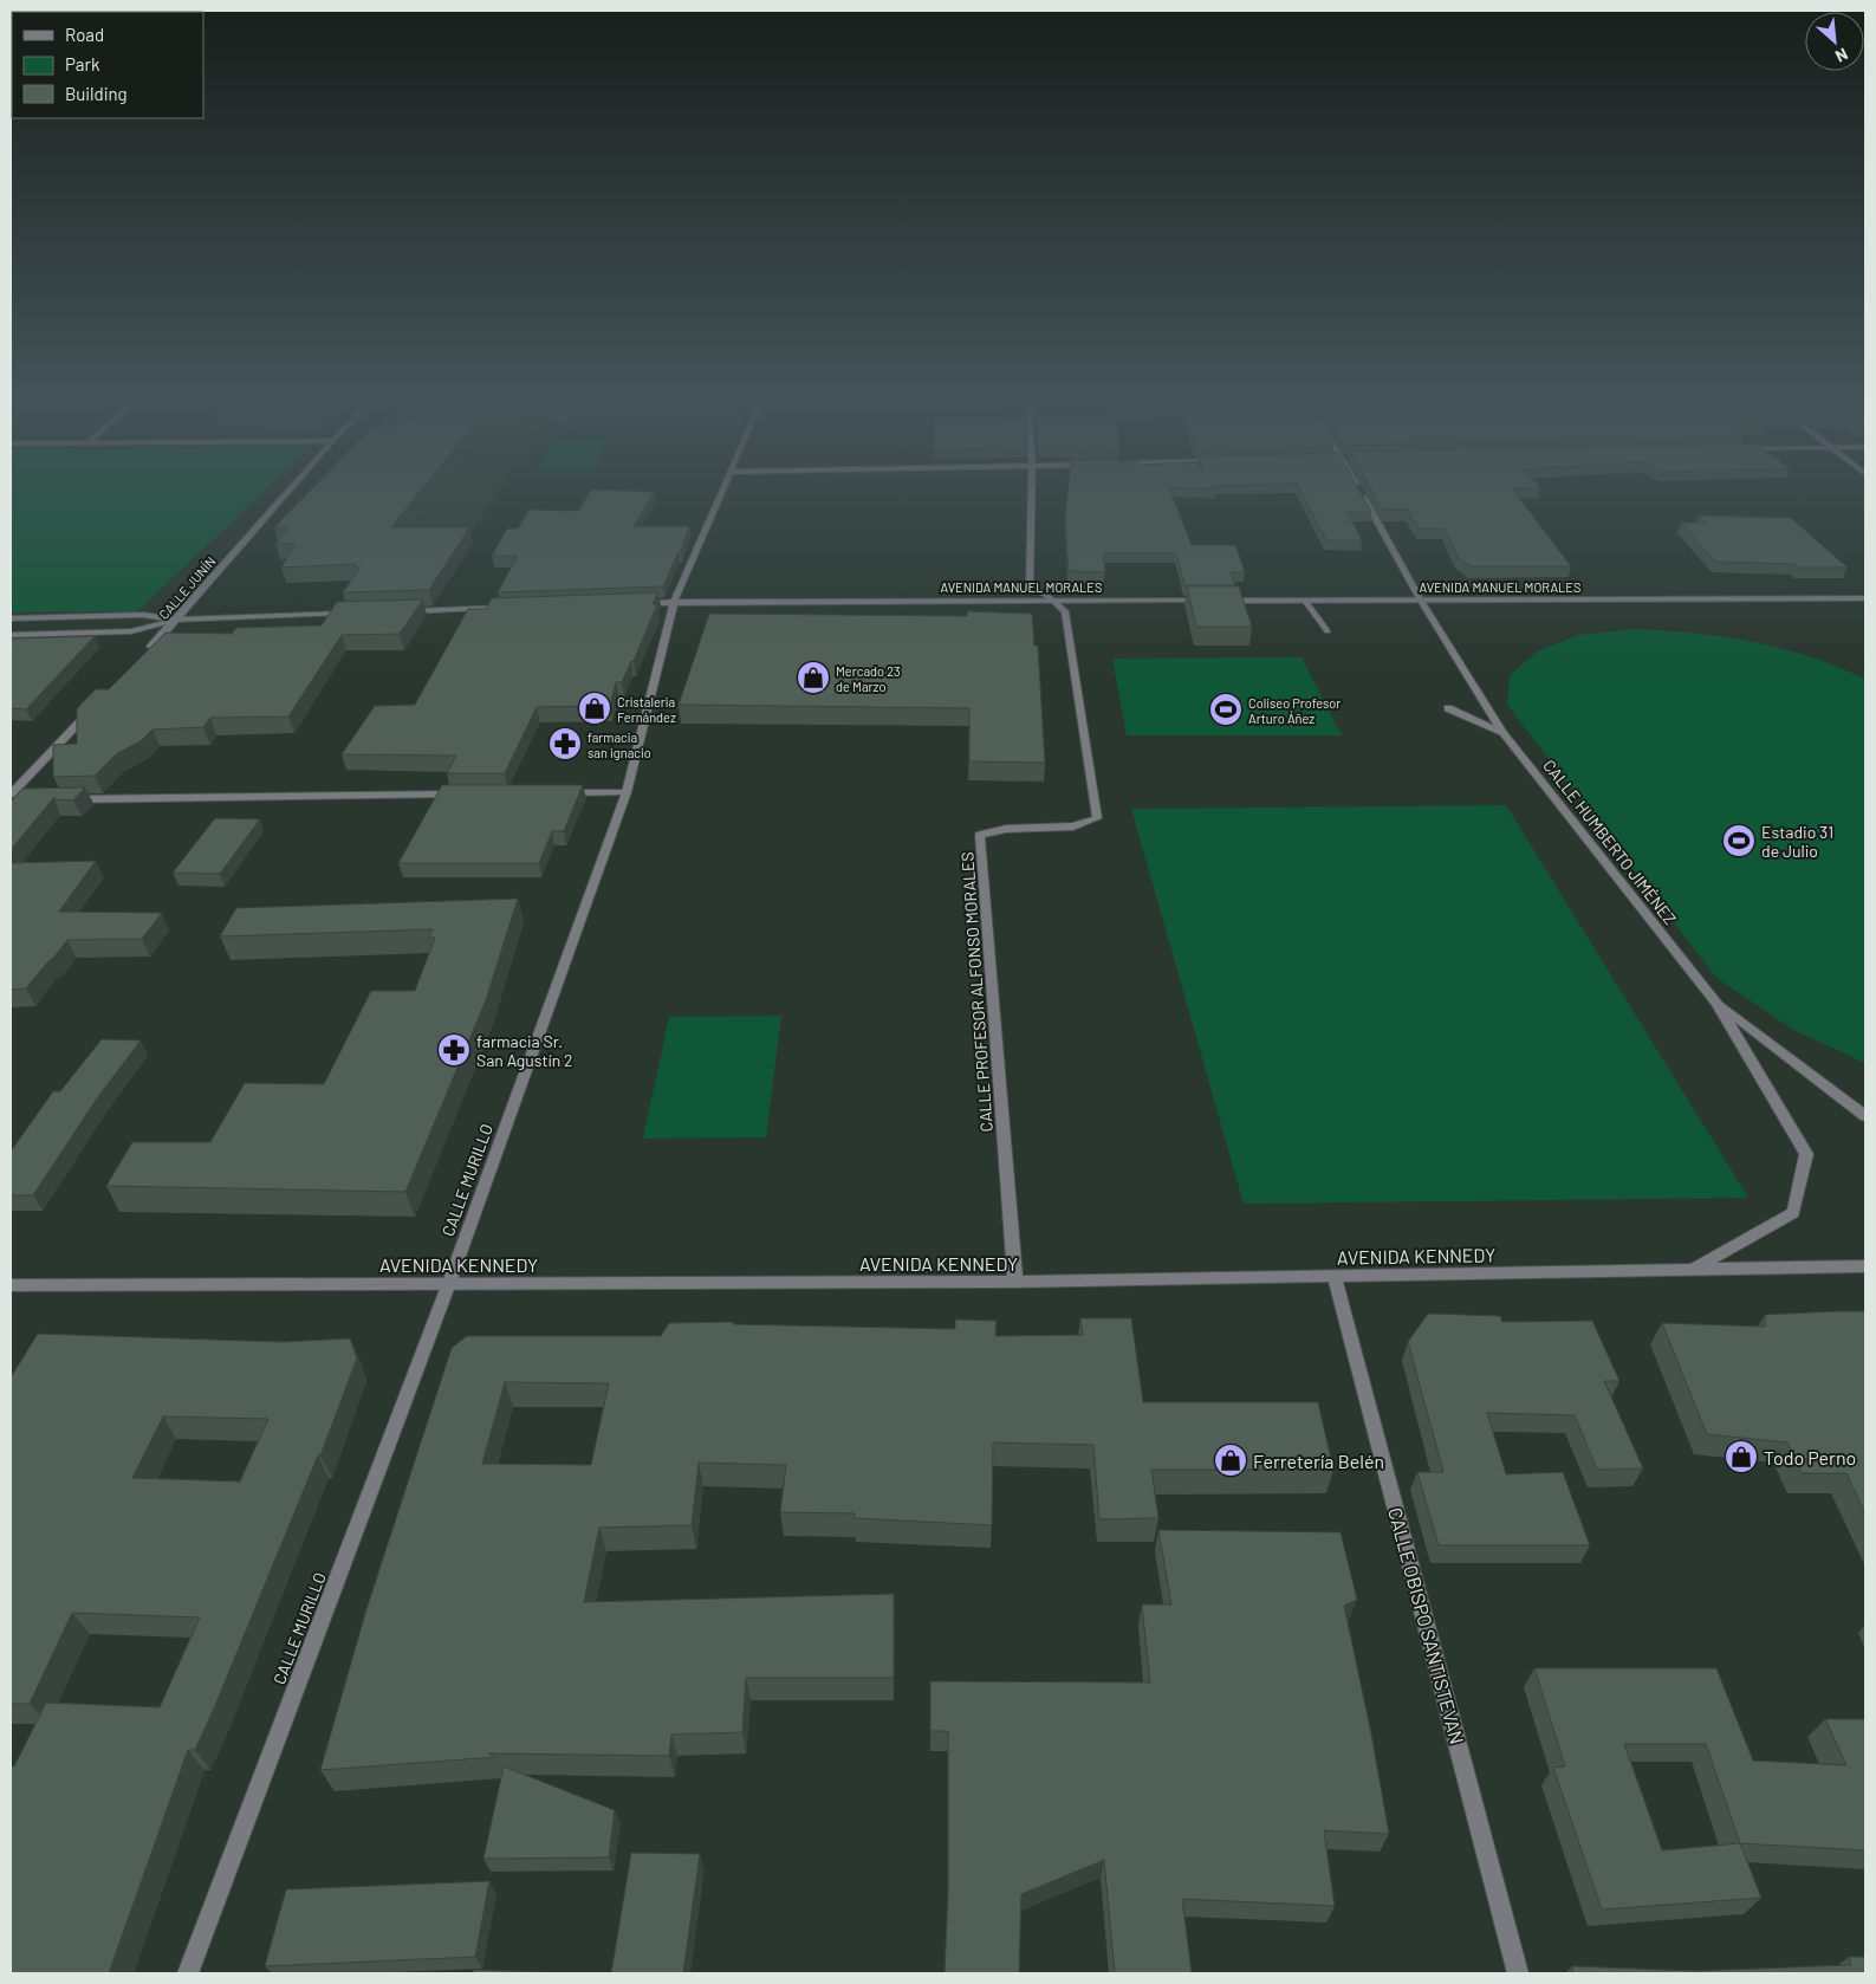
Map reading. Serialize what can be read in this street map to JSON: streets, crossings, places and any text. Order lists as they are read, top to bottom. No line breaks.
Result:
{"streets":{"street":["AVENIDA MANUEL MORALES","CALLE JUNÍN","CALLE HUMBERTO JIMÉNEZ","CALLE PROFESOR ALFONSO MORALES","CALLE MURILLO","AVENIDA KENNEDY","CALLE OBISPO SANTISTEVAN"]},"crossings":[["AVENIDA MANUEL MORALES","CALLE HUMBERTO JIMÉNEZ"],["AVENIDA MANUEL MORALES","CALLE PROFESOR ALFONSO MORALES"],["AVENIDA MANUEL MORALES","CALLE MURILLO"],["CALLE HUMBERTO JIMÉNEZ","AVENIDA KENNEDY"],["CALLE PROFESOR ALFONSO MORALES","AVENIDA KENNEDY"],["CALLE MURILLO","AVENIDA KENNEDY"],["AVENIDA KENNEDY","CALLE OBISPO SANTISTEVAN"]],"places":{"shop":["Mercado 23 de Marzo","Cristaleria Fernández","Todo Perno","Ferretería Belén"],"sports":["Coliseo Profesor Arturo Áñez","Estadio 31 de Julio"],"pharmacy":["farmacia san ignacio","farmacia Sr. San Agustín 2"]},"legend":["Road","Park","Building"],"north":"bottom right"}
